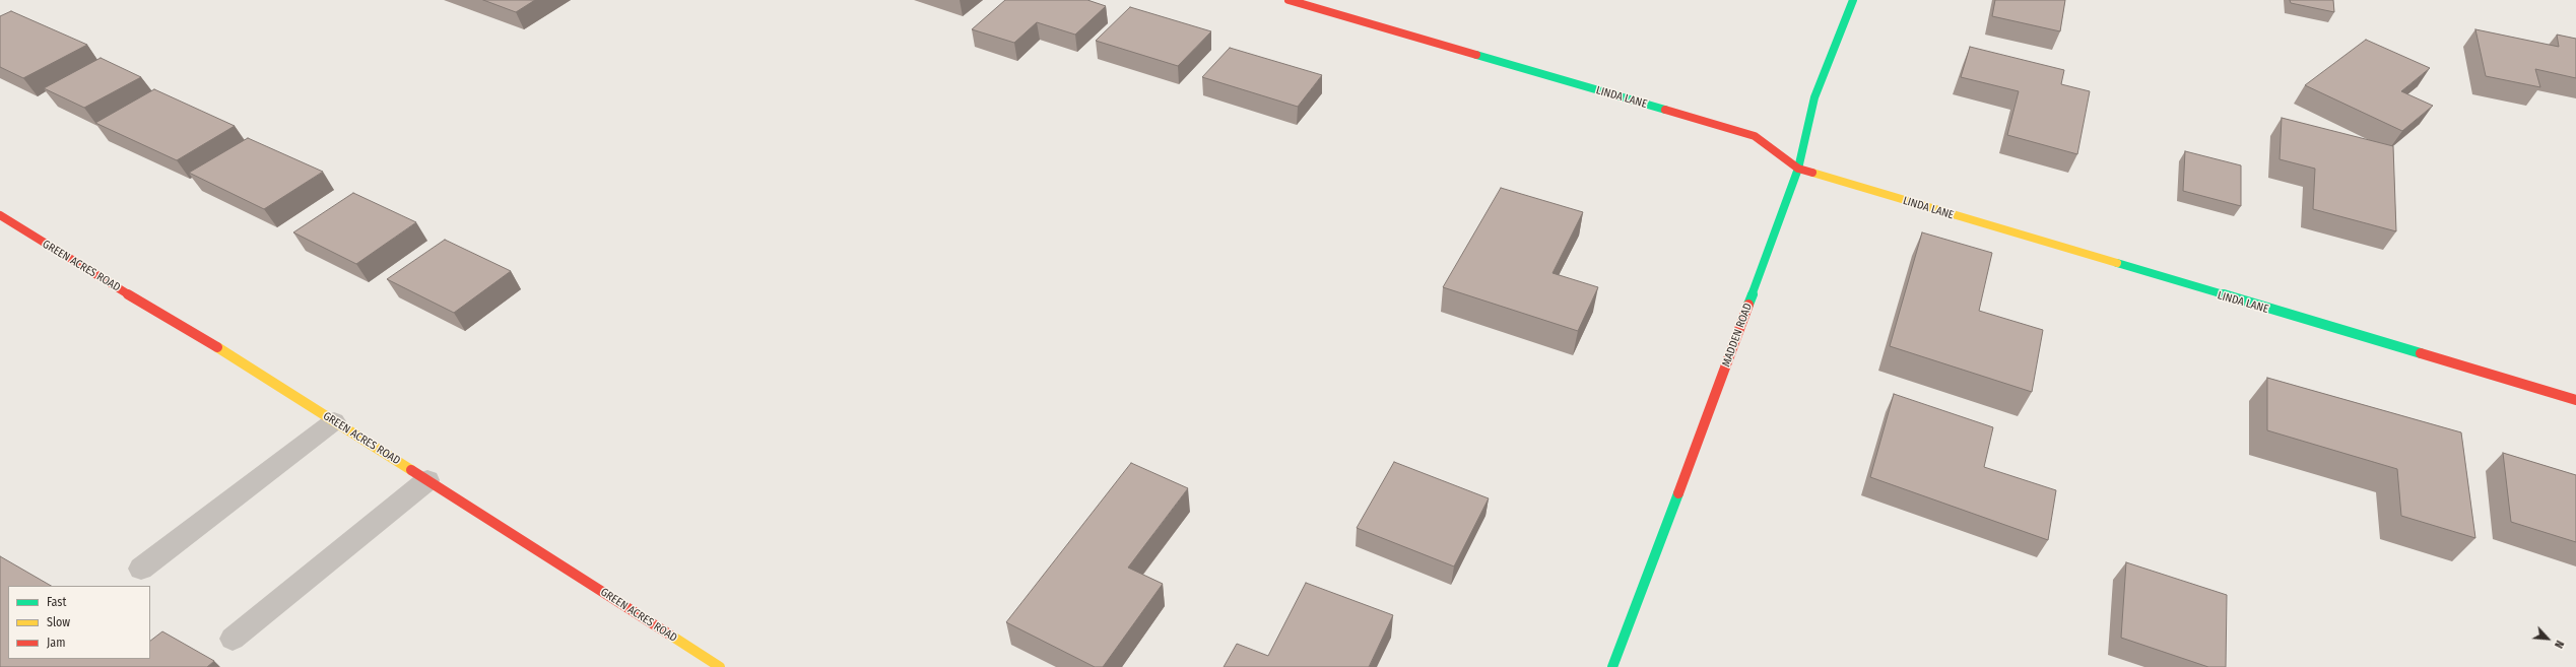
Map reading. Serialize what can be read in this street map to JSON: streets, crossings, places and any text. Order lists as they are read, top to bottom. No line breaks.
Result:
{"streets":{"street":["LINDA LANE","GREEN ACRES ROAD","MADDEN ROAD"]},"crossings":[["LINDA LANE","MADDEN ROAD"]],"legend":["Fast","Slow","Jam"],"north":"bottom right"}
